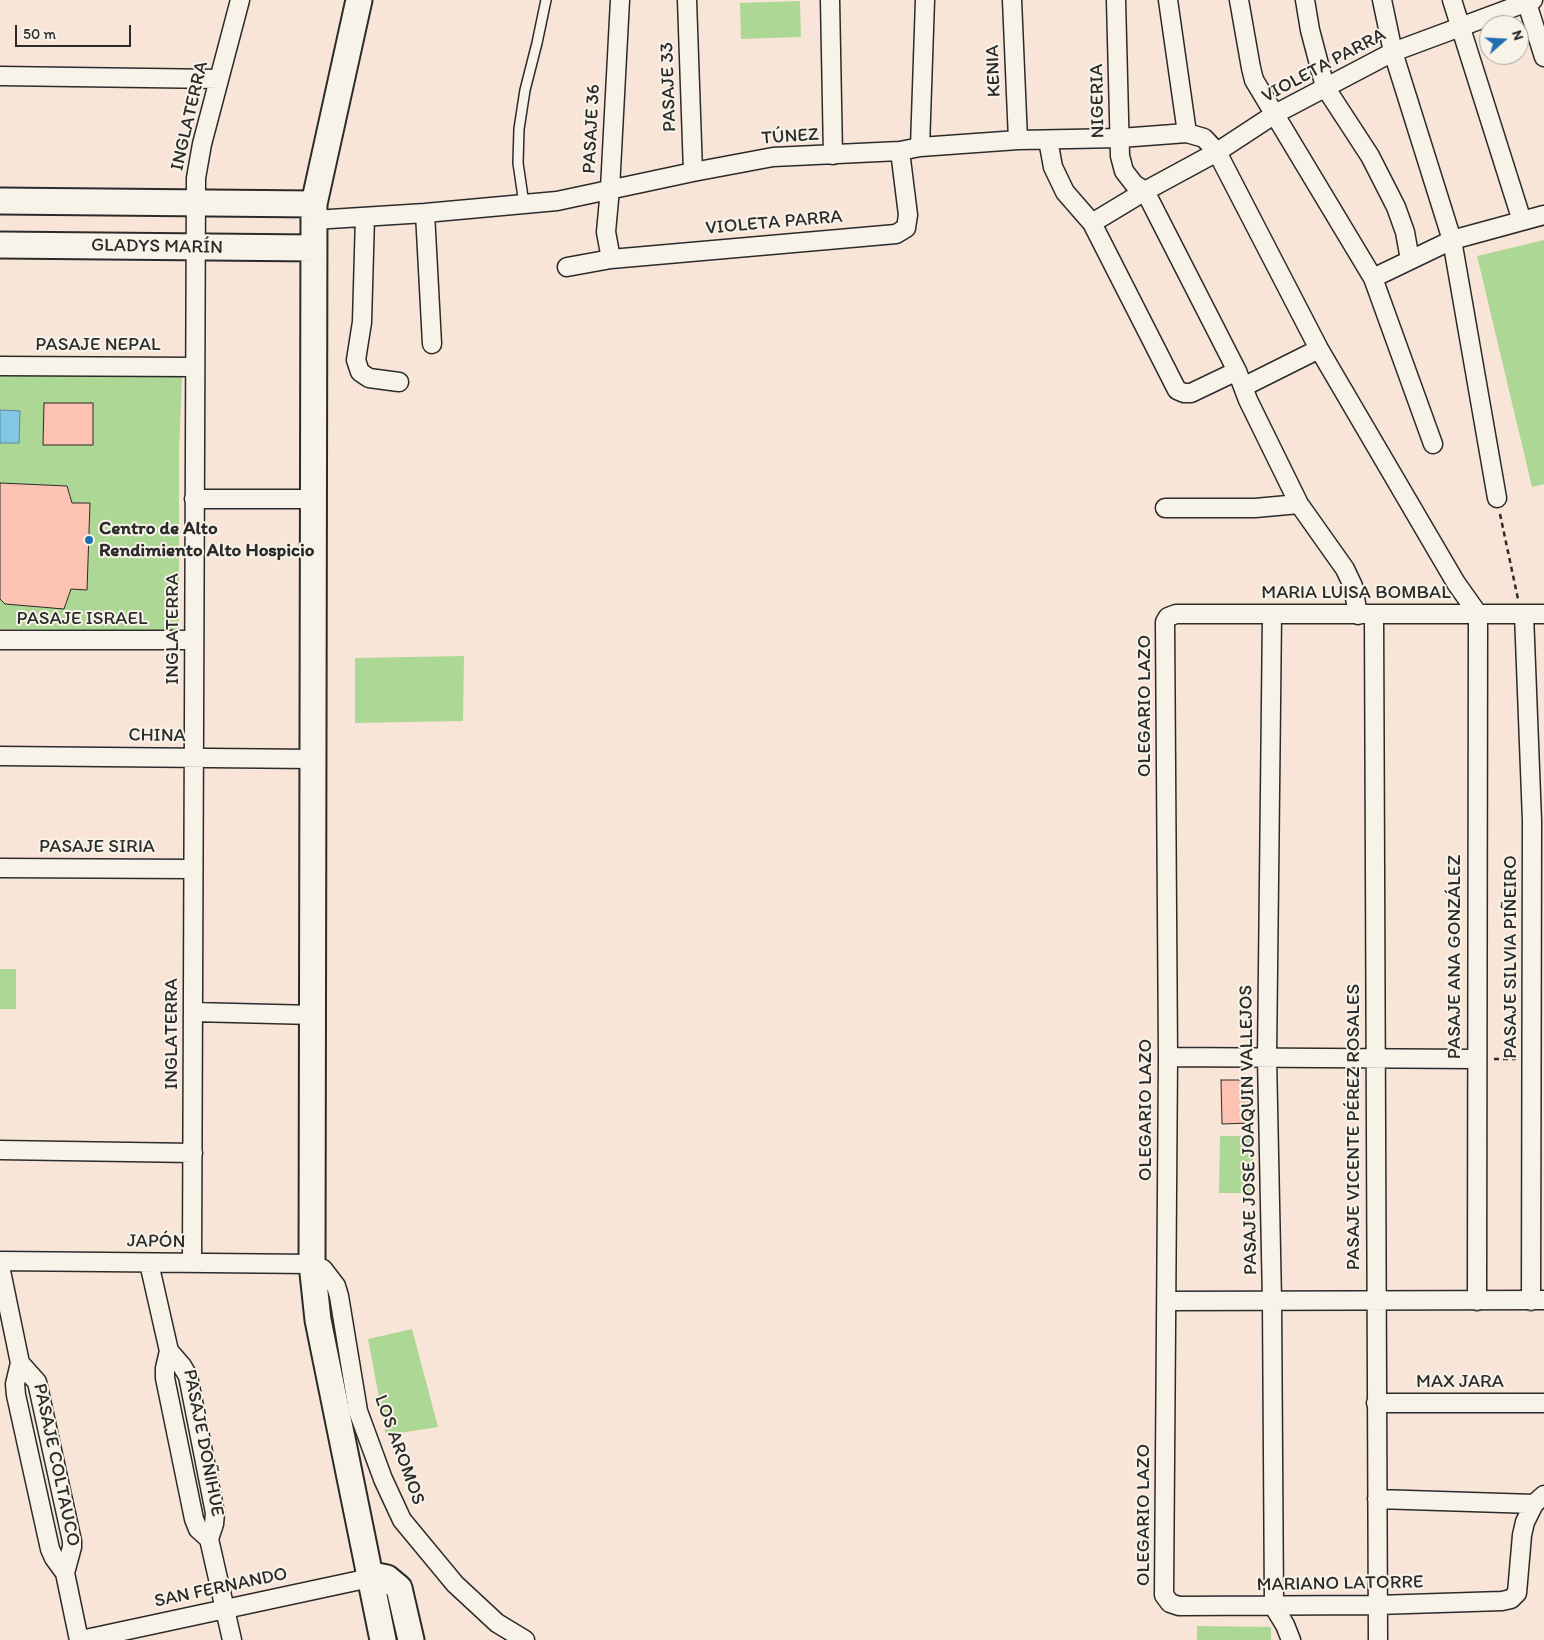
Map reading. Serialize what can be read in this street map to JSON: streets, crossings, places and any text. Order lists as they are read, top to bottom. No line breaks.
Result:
{"streets":{"street":["VIOLETA PARRA","KENIA","PASAJE 33","NIGERIA","INGLATERRA","PASAJE 36","TÚNEZ","GLADYS MARÍN","PASAJE NEPAL","MARIA LUISA BOMBAL","PASAJE ISRAEL","OLEGARIO LAZO","CHINA","PASAJE SIRIA","PASAJE ANA GONZÁLEZ","PASAJE SILVIA PIÑEIRO","PASAJE VICENTE PÉREZ ROSALES","PASAJE JOSE JOAQUIN VALLEJOS","JAPÓN","MAX JARA","PASAJE DOÑIHUE","LOS AROMOS","PASAJE COLTAUCO","MARIANO LATORRE","SAN FERNANDO"]},"crossings":[["VIOLETA PARRA","NIGERIA"],["VIOLETA PARRA","PASAJE 36"],["VIOLETA PARRA","TÚNEZ"],["VIOLETA PARRA","PASAJE VICENTE PÉREZ ROSALES"],["KENIA","TÚNEZ"],["PASAJE 33","TÚNEZ"],["NIGERIA","TÚNEZ"],["NIGERIA","PASAJE VICENTE PÉREZ ROSALES"],["INGLATERRA","GLADYS MARÍN"],["INGLATERRA","PASAJE NEPAL"],["INGLATERRA","PASAJE ISRAEL"],["INGLATERRA","CHINA"],["INGLATERRA","PASAJE SIRIA"],["INGLATERRA","JAPÓN"],["PASAJE 36","TÚNEZ"],["MARIA LUISA BOMBAL","OLEGARIO LAZO"],["MARIA LUISA BOMBAL","PASAJE ANA GONZÁLEZ"],["MARIA LUISA BOMBAL","PASAJE SILVIA PIÑEIRO"],["MARIA LUISA BOMBAL","PASAJE VICENTE PÉREZ ROSALES"],["MARIA LUISA BOMBAL","PASAJE JOSE JOAQUIN VALLEJOS"],["OLEGARIO LAZO","MARIANO LATORRE"],["PASAJE VICENTE PÉREZ ROSALES","MAX JARA"],["PASAJE VICENTE PÉREZ ROSALES","MARIANO LATORRE"],["PASAJE JOSE JOAQUIN VALLEJOS","MARIANO LATORRE"],["JAPÓN","PASAJE DOÑIHUE"],["JAPÓN","LOS AROMOS"],["PASAJE DOÑIHUE","SAN FERNANDO"],["PASAJE COLTAUCO","SAN FERNANDO"]],"places":["Centro de Alto Rendimiento Alto Hospicio"],"scale_bar":"50 m","north":"right"}
